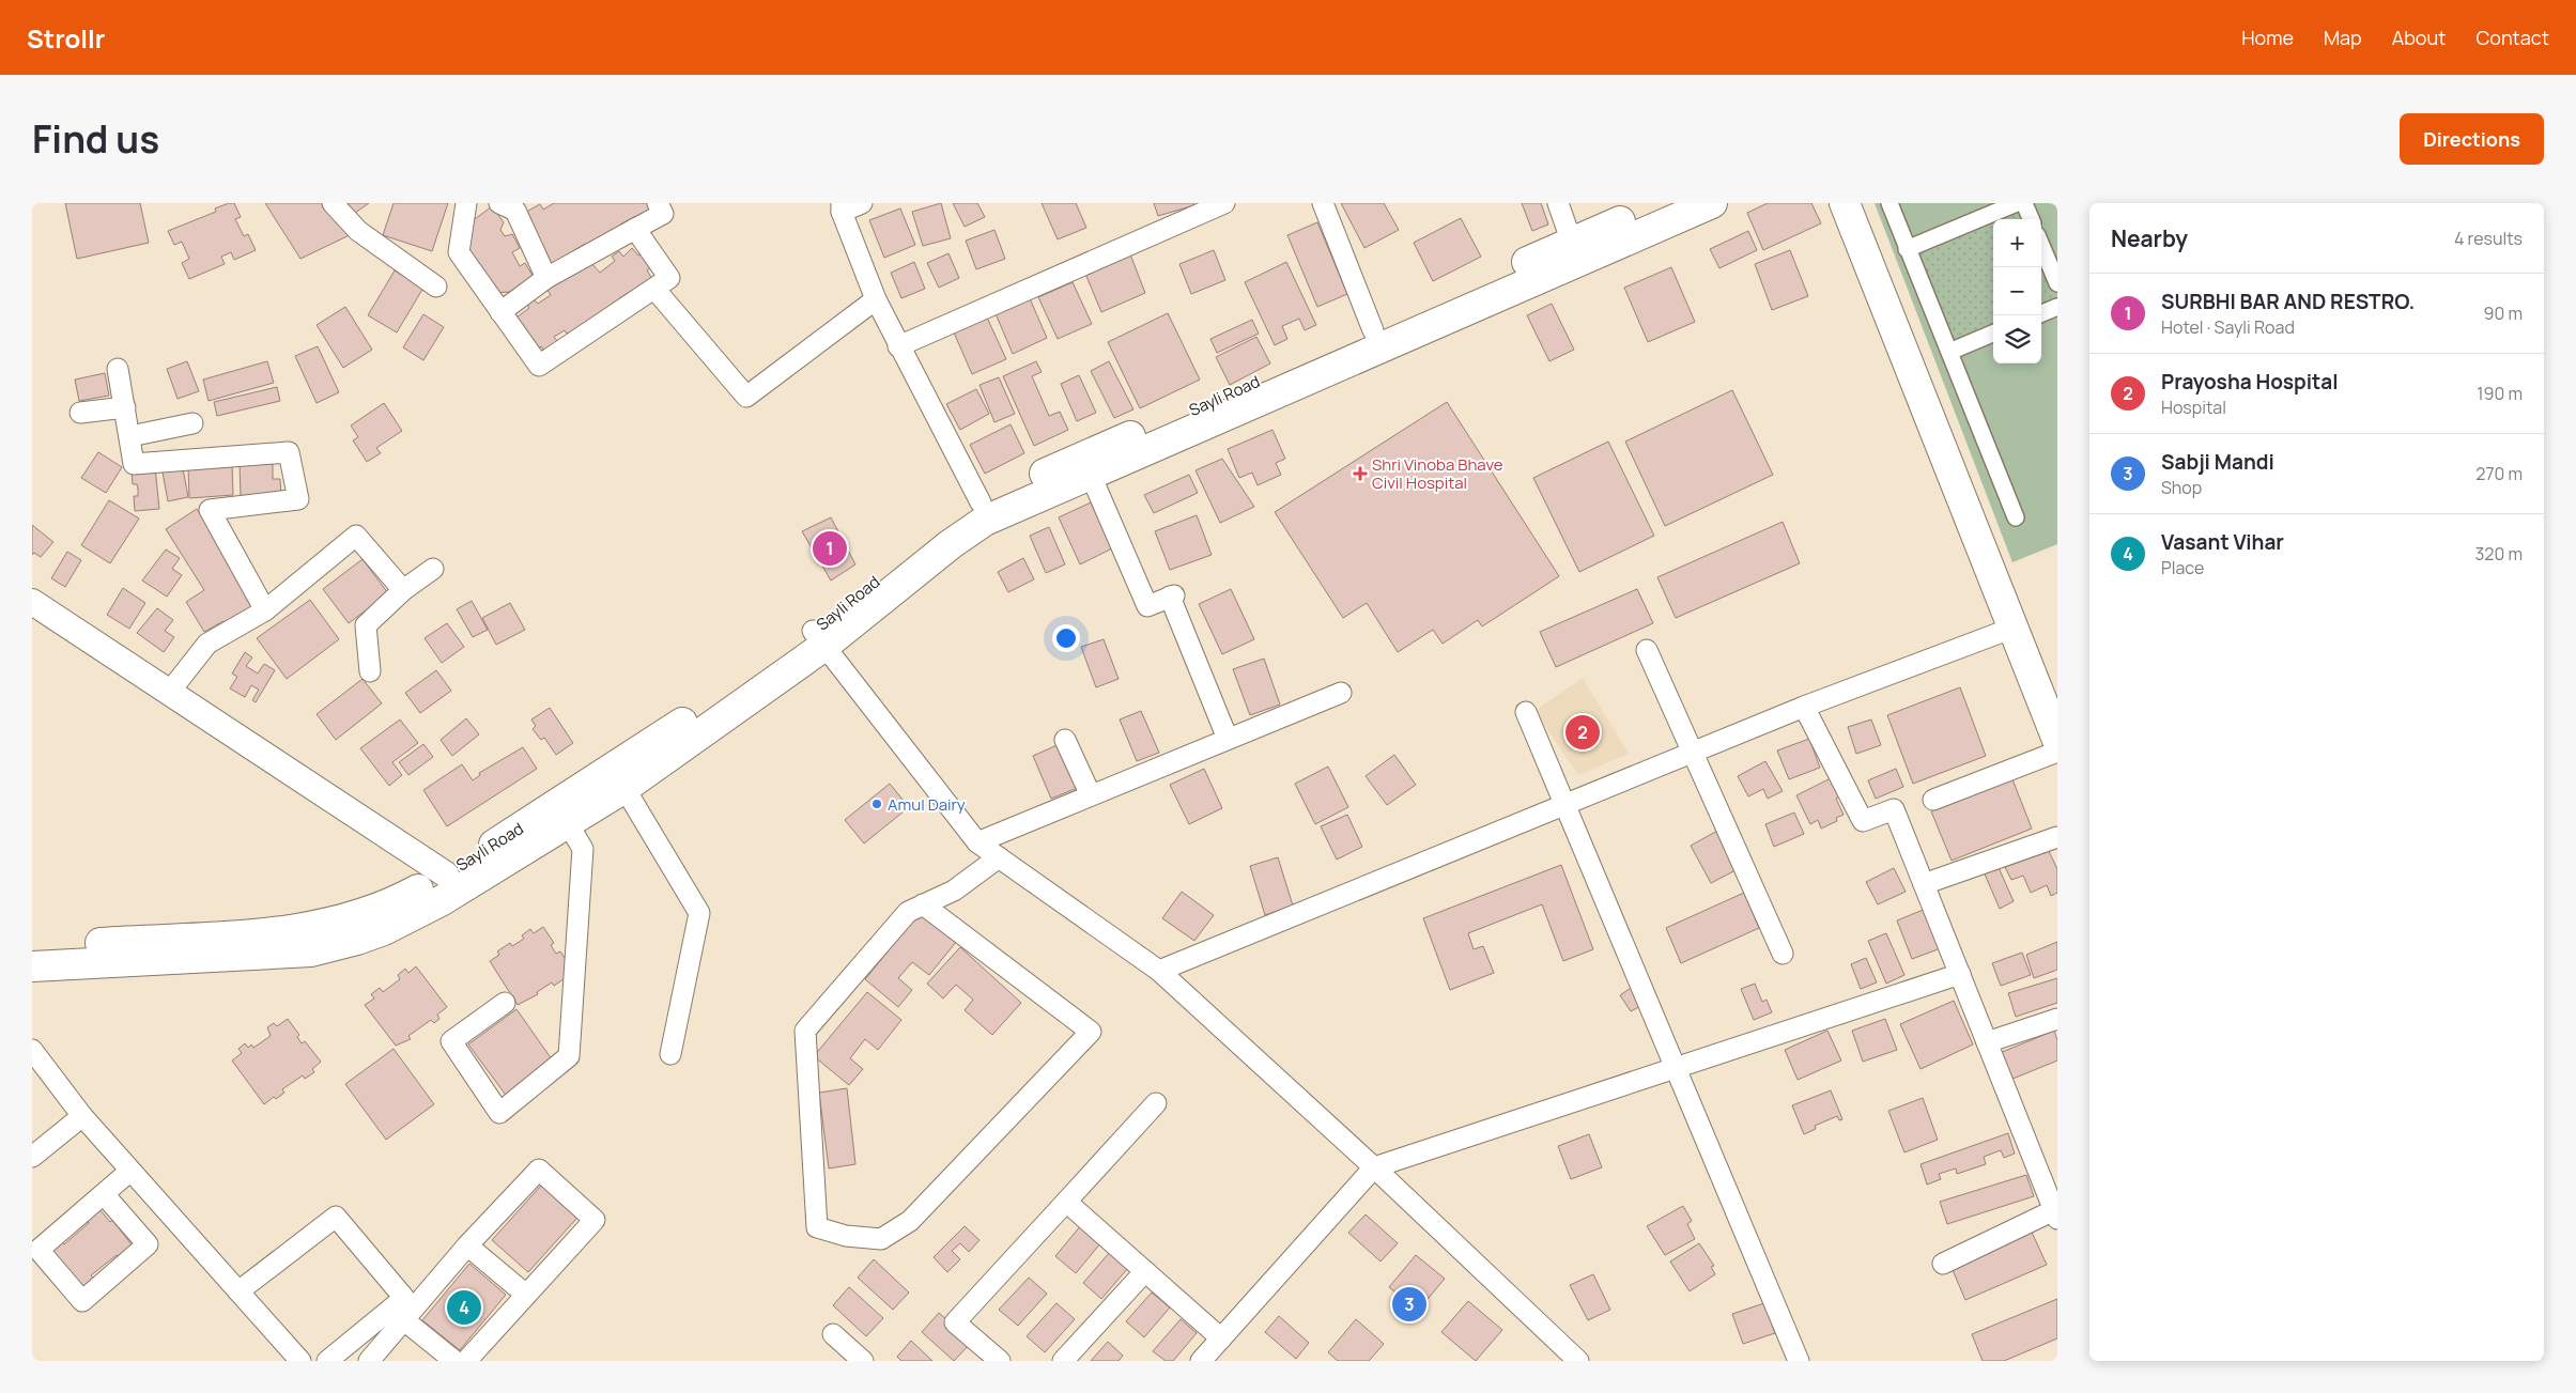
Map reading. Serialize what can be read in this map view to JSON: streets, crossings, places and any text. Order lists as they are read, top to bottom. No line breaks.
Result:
{"streets":{"main road":["Sayli Road"]},"places":{"health":["Shri Vinoba Bhave Civil Hospital"],"other":["Amul Dairy"]},"page":{"header":"Strollr","nav":["Home","Map","About","Contact"],"title":"Find us","buttons":"Directions","heading":["Nearby","4 results"],"map_buttons":["+","−"],"list":[{"mark":"1","name":"SURBHI BAR AND RESTRO.","note":"Hotel · Sayli Road","value":"90 m"},{"mark":"2","name":"Prayosha Hospital","note":"Hospital","value":"190 m"},{"mark":"3","name":"Sabji Mandi","note":"Shop","value":"270 m"},{"mark":"4","name":"Vasant Vihar","note":"Place","value":"320 m"}],"pins":["1","2","3","4"]}}
